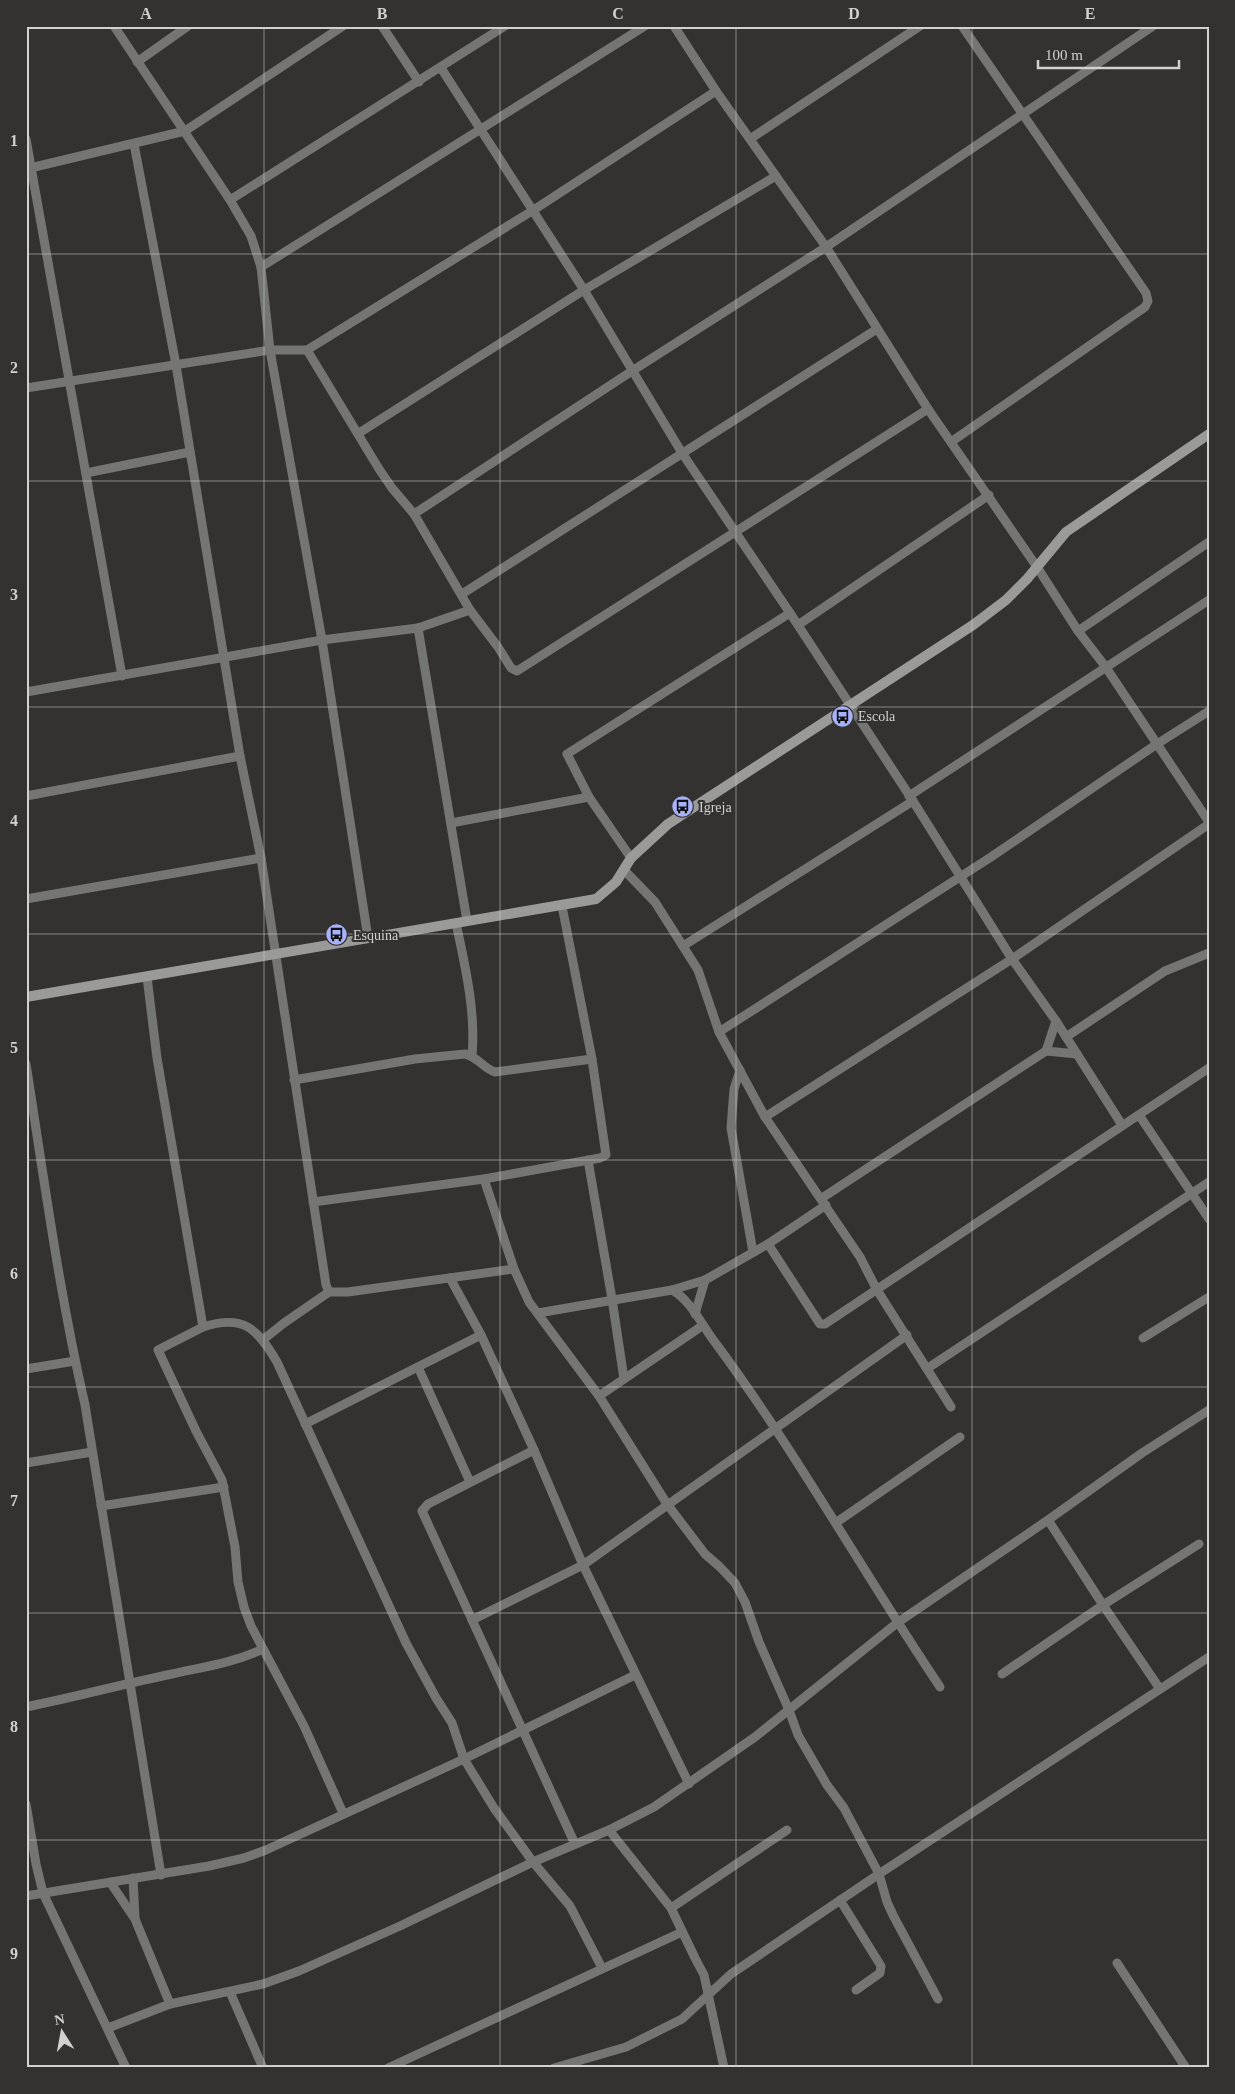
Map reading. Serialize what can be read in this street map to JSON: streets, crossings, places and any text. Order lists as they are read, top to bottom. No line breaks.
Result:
{"places":{"bus stop":["Escola","Igreja","Esquina"]},"scale_bar":"100 m","north":"top","grid":{"columns":["A","B","C","D","E"],"rows":["1","2","3","4","5","6","7","8","9"]}}
